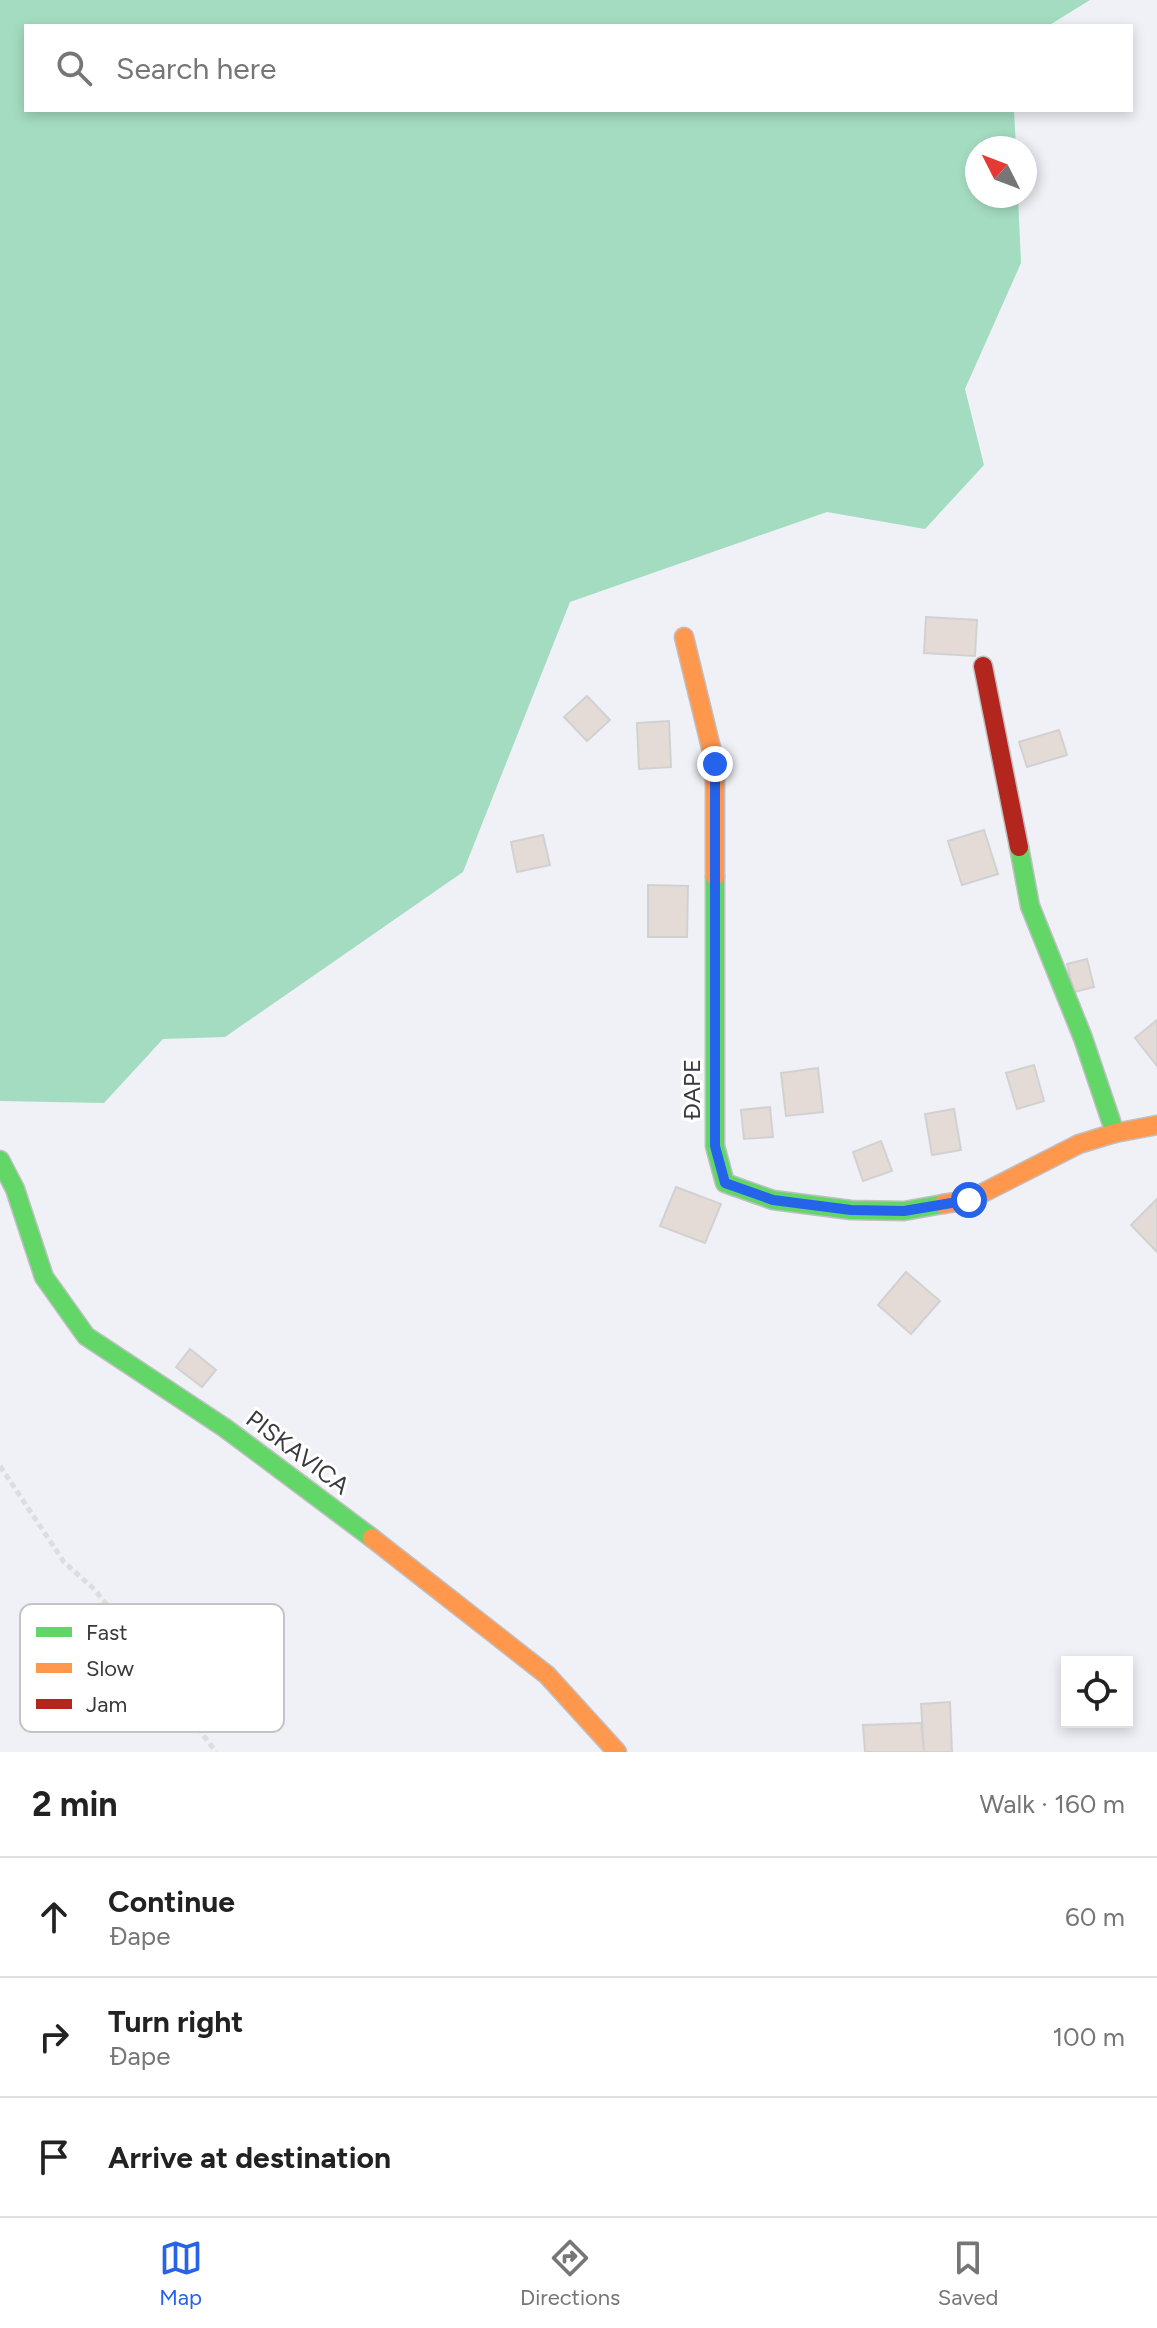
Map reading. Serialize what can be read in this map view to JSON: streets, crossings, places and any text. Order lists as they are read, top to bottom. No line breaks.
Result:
{"streets":{"street":["ĐAPE","PISKAVICA"]},"legend":["Fast","Slow","Jam"],"north":"top left","page":{"search":"Search here","heading":["2 min","Walk · 160 m"],"list":[["Continue","Đape","60 m"],["Turn right","Đape","100 m"],"Arrive at destination"],"nav":["Map","Directions","Saved"]}}
